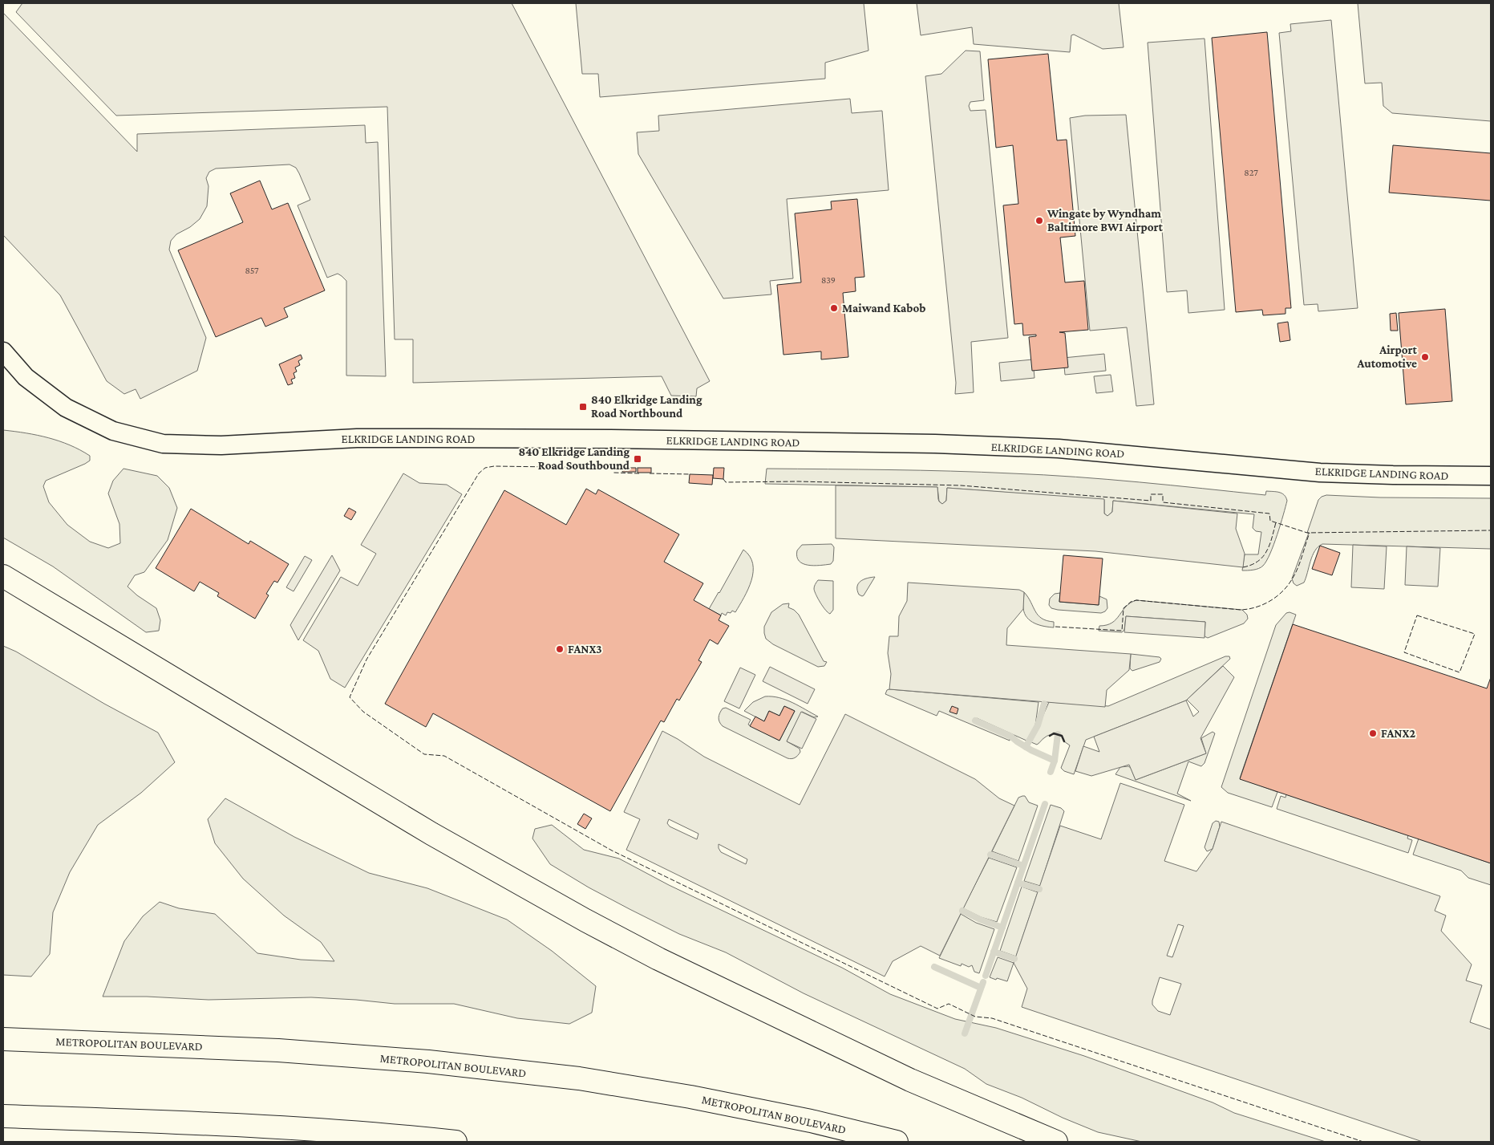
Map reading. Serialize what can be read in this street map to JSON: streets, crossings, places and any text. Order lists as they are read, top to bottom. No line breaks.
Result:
{"streets":{"highway":["METROPOLITAN BOULEVARD"],"street":["ELKRIDGE LANDING ROAD"]},"places":{"other":["Wingate by Wyndham Baltimore BWI Airport","Maiwand Kabob","Airport Automotive","FANX3","FANX2"],"transit":["840 Elkridge Landing Road Northbound","840 Elkridge Landing Road Southbound"]},"house_numbers":["827","857","839"]}
